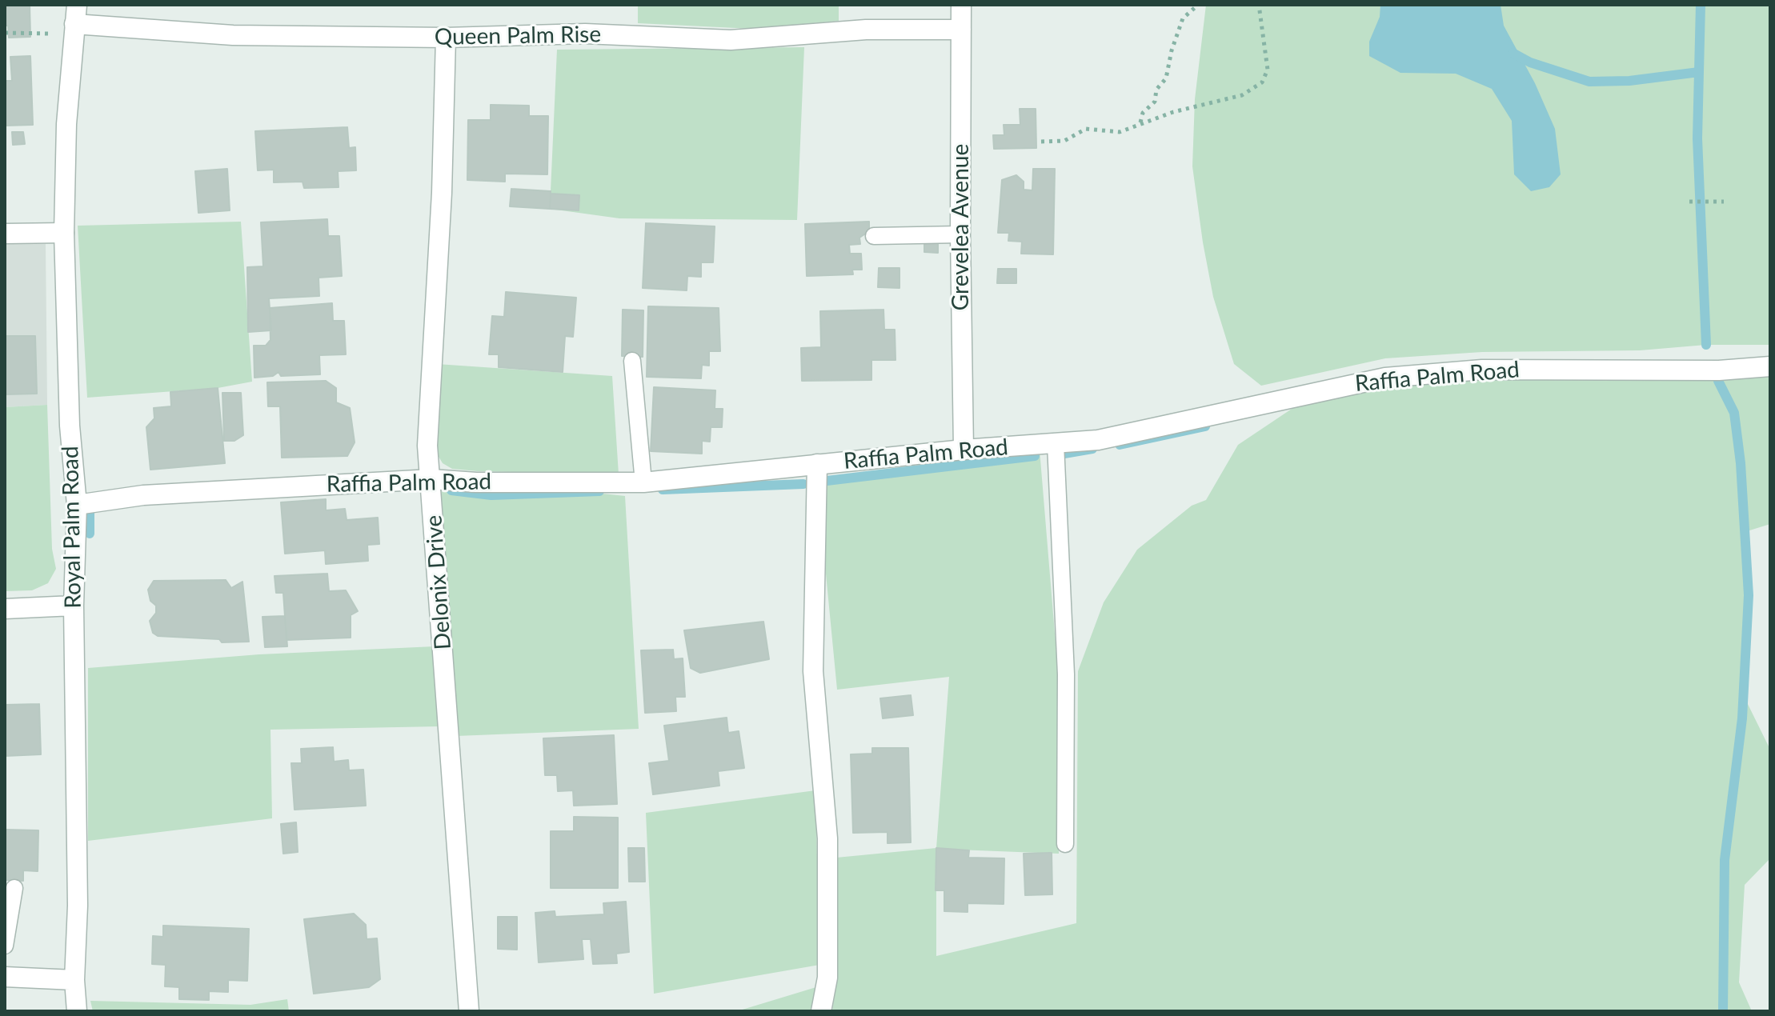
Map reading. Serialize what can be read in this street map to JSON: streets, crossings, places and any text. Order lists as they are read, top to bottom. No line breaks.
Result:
{"streets":{"street":["Queen Palm Rise","Grevelea Avenue","Raffia Palm Road","Royal Palm Road","Delonix Drive"]},"crossings":[["Queen Palm Rise","Grevelea Avenue"],["Queen Palm Rise","Royal Palm Road"],["Queen Palm Rise","Delonix Drive"],["Grevelea Avenue","Raffia Palm Road"],["Raffia Palm Road","Royal Palm Road"],["Raffia Palm Road","Delonix Drive"]]}
